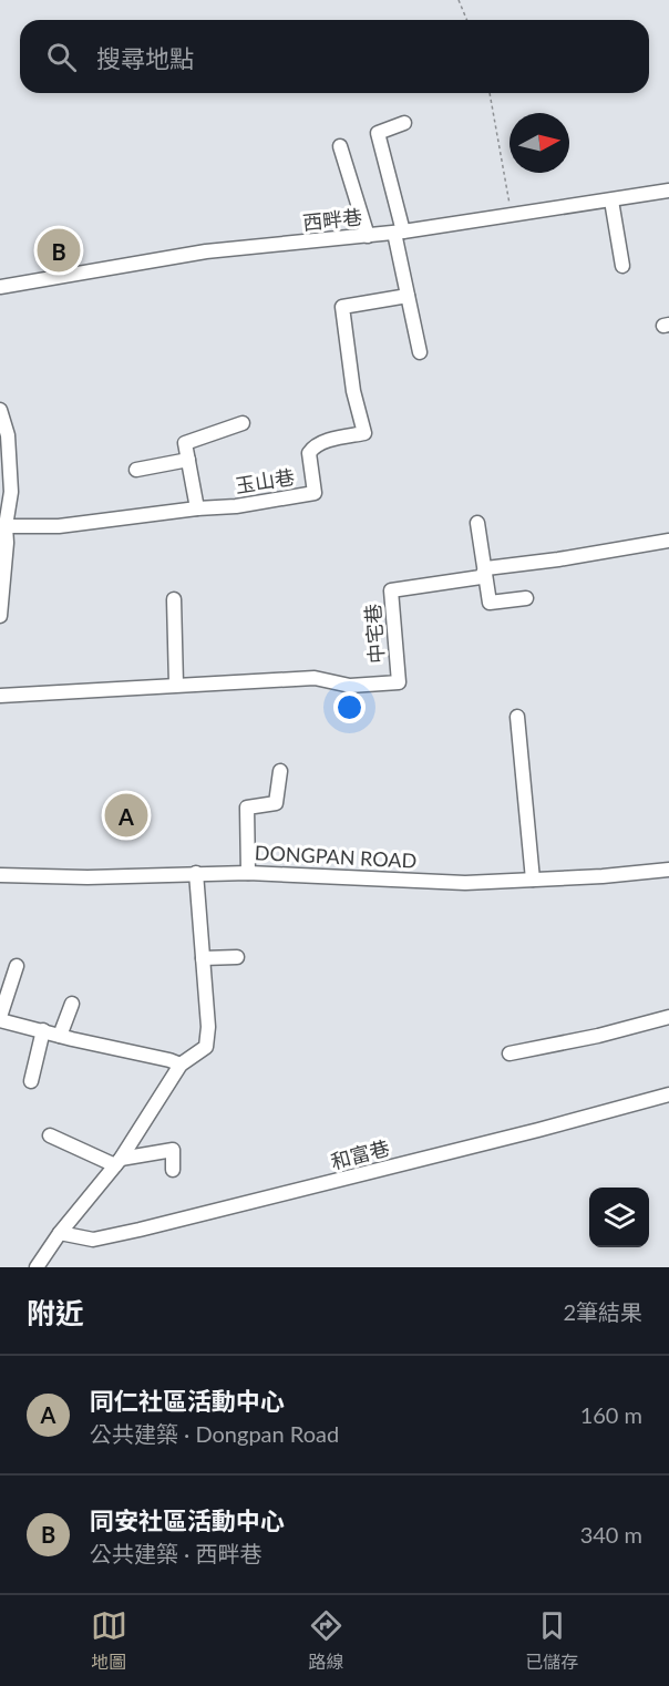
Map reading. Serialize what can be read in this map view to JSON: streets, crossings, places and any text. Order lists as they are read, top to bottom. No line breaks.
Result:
{"streets":{"street":["西畔巷","玉山巷","中宅巷","DONGPAN ROAD","和富巷"]},"north":"right","page":{"search":"搜尋地點","pins":["B","A"],"heading":["附近","2筆結果"],"list":[{"mark":"A","name":"同仁社區活動中心","note":"公共建築 · Dongpan Road","value":"160 m"},{"mark":"B","name":"同安社區活動中心","note":"公共建築 · 西畔巷","value":"340 m"}],"nav":["地圖","路線","已儲存"]}}
